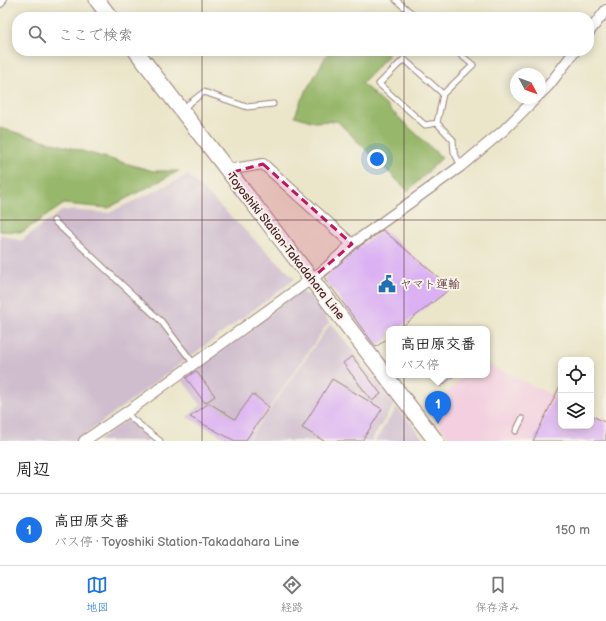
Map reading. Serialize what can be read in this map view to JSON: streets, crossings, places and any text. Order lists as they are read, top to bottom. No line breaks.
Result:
{"streets":{"main road":["Toyoshiki Station-Takadahara Line"]},"places":{"public building":["ヤマト運輸"]},"north":"bottom right","page":{"search":"ここで検索","popup":["高田原交番","バス停"],"pins":"1","heading":"周辺","list":[{"mark":"1","name":"高田原交番","note":"バス停 · Toyoshiki Station-Takadahara Line","value":"150 m"}],"nav":["地図","経路","保存済み"]}}
